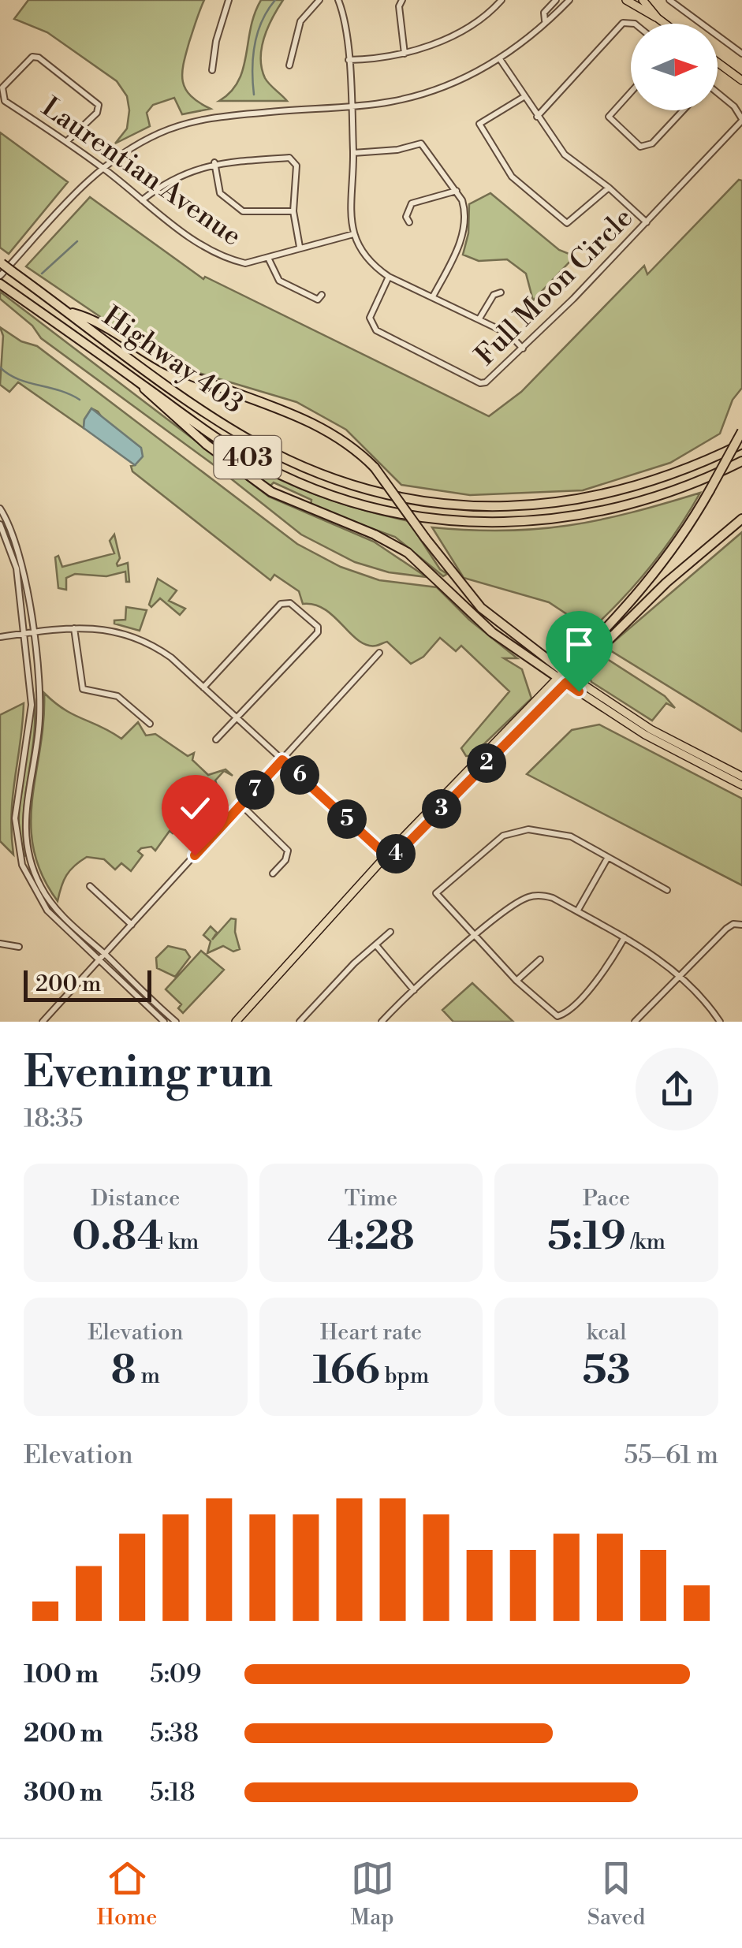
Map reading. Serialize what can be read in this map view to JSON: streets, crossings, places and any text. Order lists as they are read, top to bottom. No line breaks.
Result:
{"streets":{"highway":["Highway 403","403"],"street":["Laurentian Avenue","Full Moon Circle"]},"crossings":[["Laurentian Avenue","Full Moon Circle"]],"scale_bar":"200 m","north":"right","page":{"pins":["2","6","7","3","5","4"],"scale":"200 m","heading":["Evening run","18:35"],"stats":[["Distance","0.84 km"],["Time","4:28"],["Pace","5:19 /km"],["Elevation","8 m"],["Heart rate","166 bpm"],["kcal","53"]],"chart":["Elevation","55–61 m"],"list":[{"name":"100 m","note":"5:09"},{"name":"200 m","note":"5:38"},{"name":"300 m","note":"5:18"}],"tabs":["Home","Map","Saved"]}}
